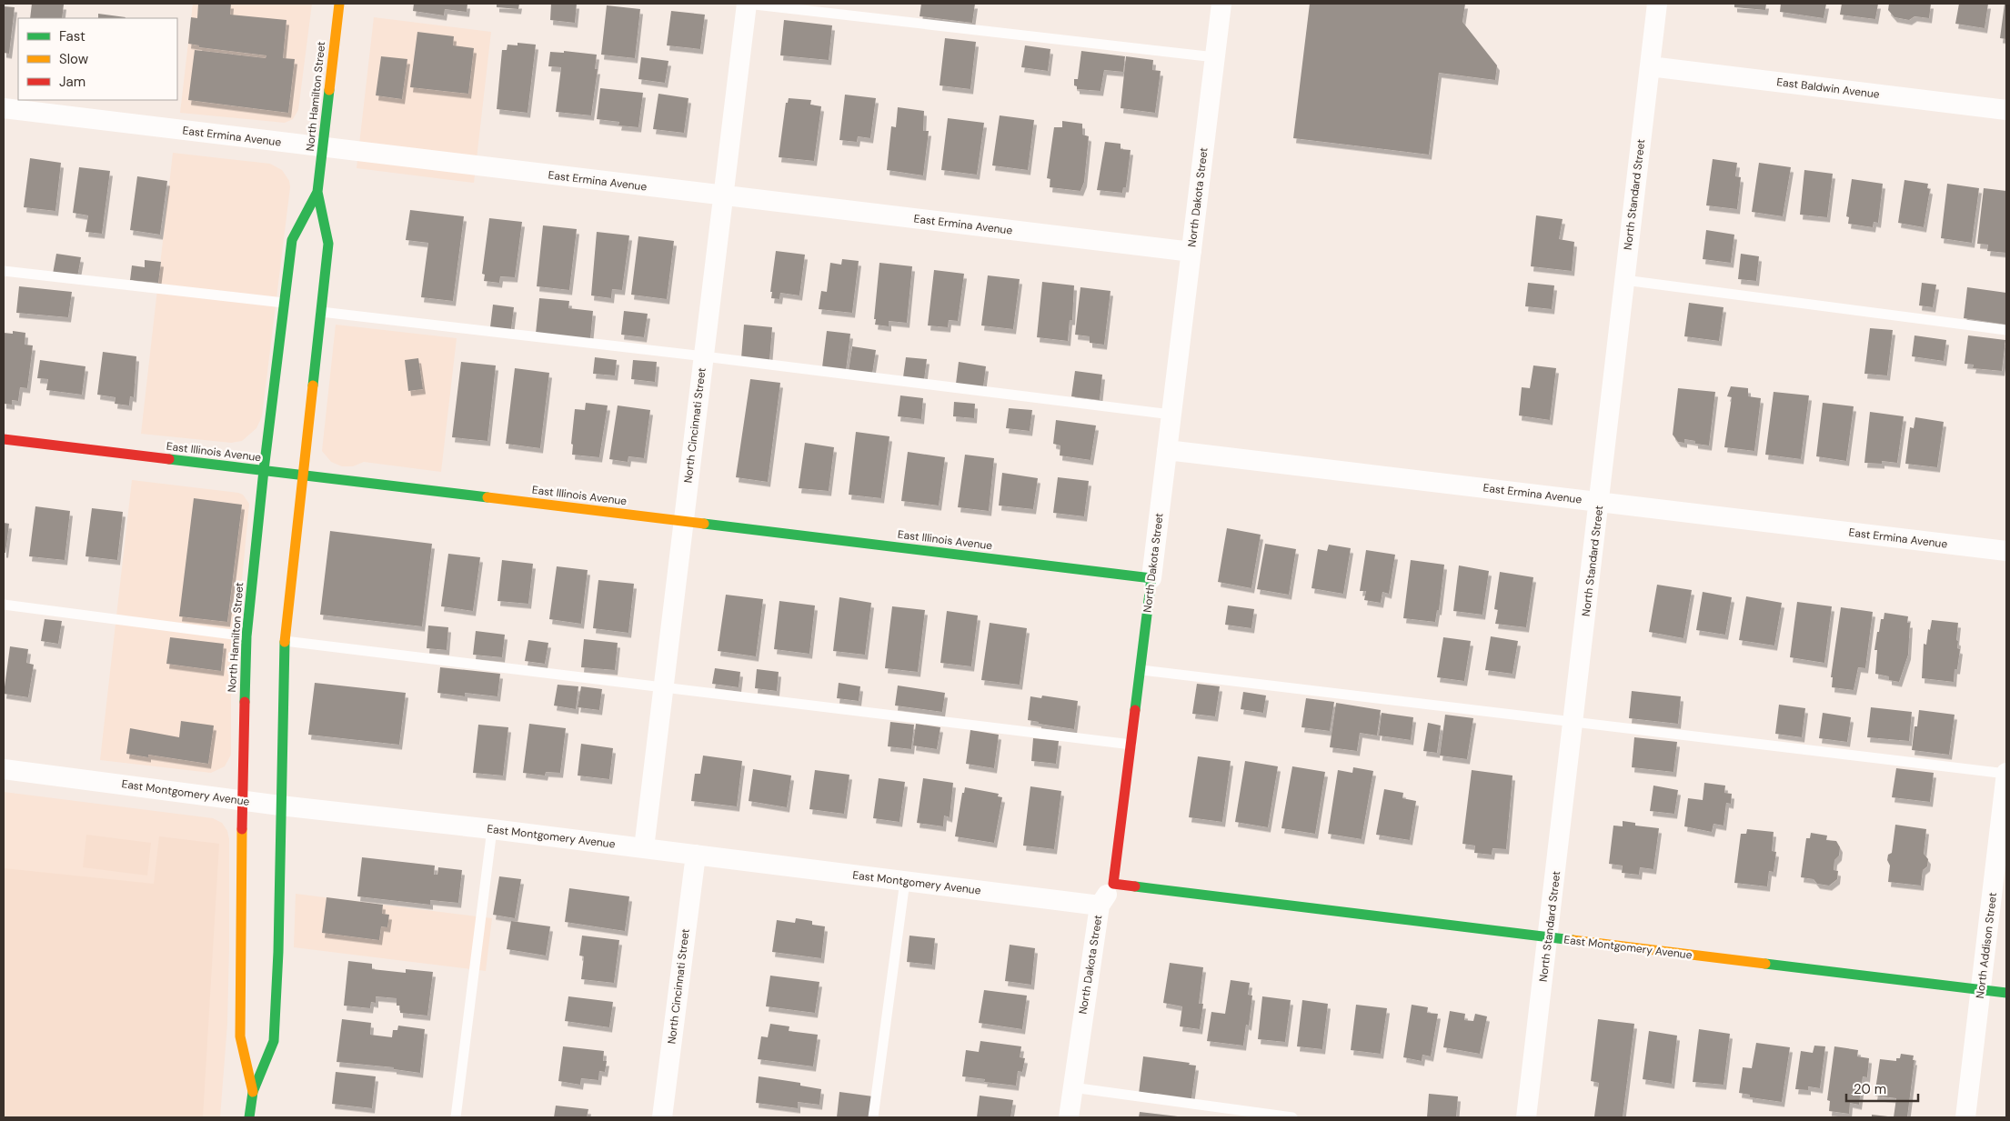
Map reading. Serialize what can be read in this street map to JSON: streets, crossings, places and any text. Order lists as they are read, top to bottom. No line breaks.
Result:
{"streets":{"main road":["North Hamilton Street","North Dakota Street","East Illinois Avenue","East Montgomery Avenue"],"street":["East Baldwin Avenue","East Ermina Avenue","North Standard Street","North Cincinnati Street","North Addison Street"]},"crossings":[["East Baldwin Avenue","North Standard Street"],["North Hamilton Street","East Ermina Avenue"],["North Hamilton Street","East Illinois Avenue"],["North Hamilton Street","East Montgomery Avenue"],["East Ermina Avenue","North Standard Street"],["East Ermina Avenue","North Dakota Street"],["East Ermina Avenue","North Cincinnati Street"],["North Standard Street","East Montgomery Avenue"],["North Dakota Street","East Illinois Avenue"],["North Dakota Street","East Montgomery Avenue"],["North Cincinnati Street","East Illinois Avenue"],["North Cincinnati Street","East Montgomery Avenue"],["East Montgomery Avenue","North Addison Street"]],"legend":["Fast","Slow","Jam"],"scale_bar":"20 m"}
